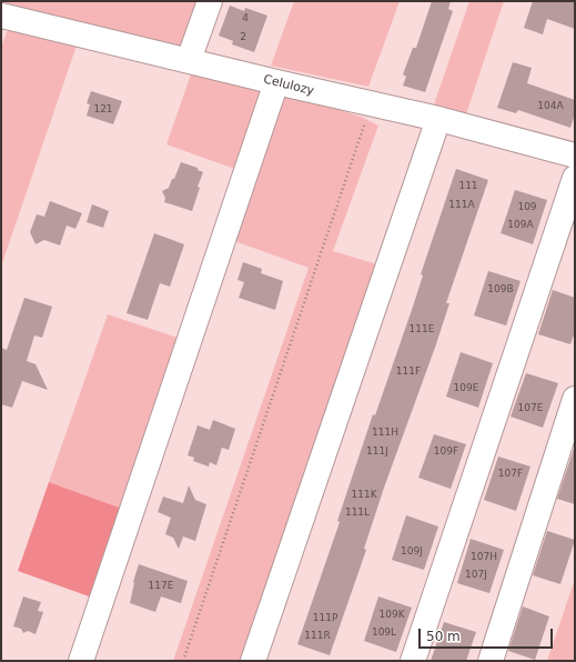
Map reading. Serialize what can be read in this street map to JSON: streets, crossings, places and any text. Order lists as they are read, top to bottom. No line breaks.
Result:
{"streets":{"street":["Celulozy"]},"house_numbers":["4","2","104A","121","111","111A","109","109A","109B","111E","111F","109E","107E","111H","111J","109F","107F","111K","111L","109J","107H","107J","117E","109K","111P","109L","111R"],"scale_bar":"50 m"}
